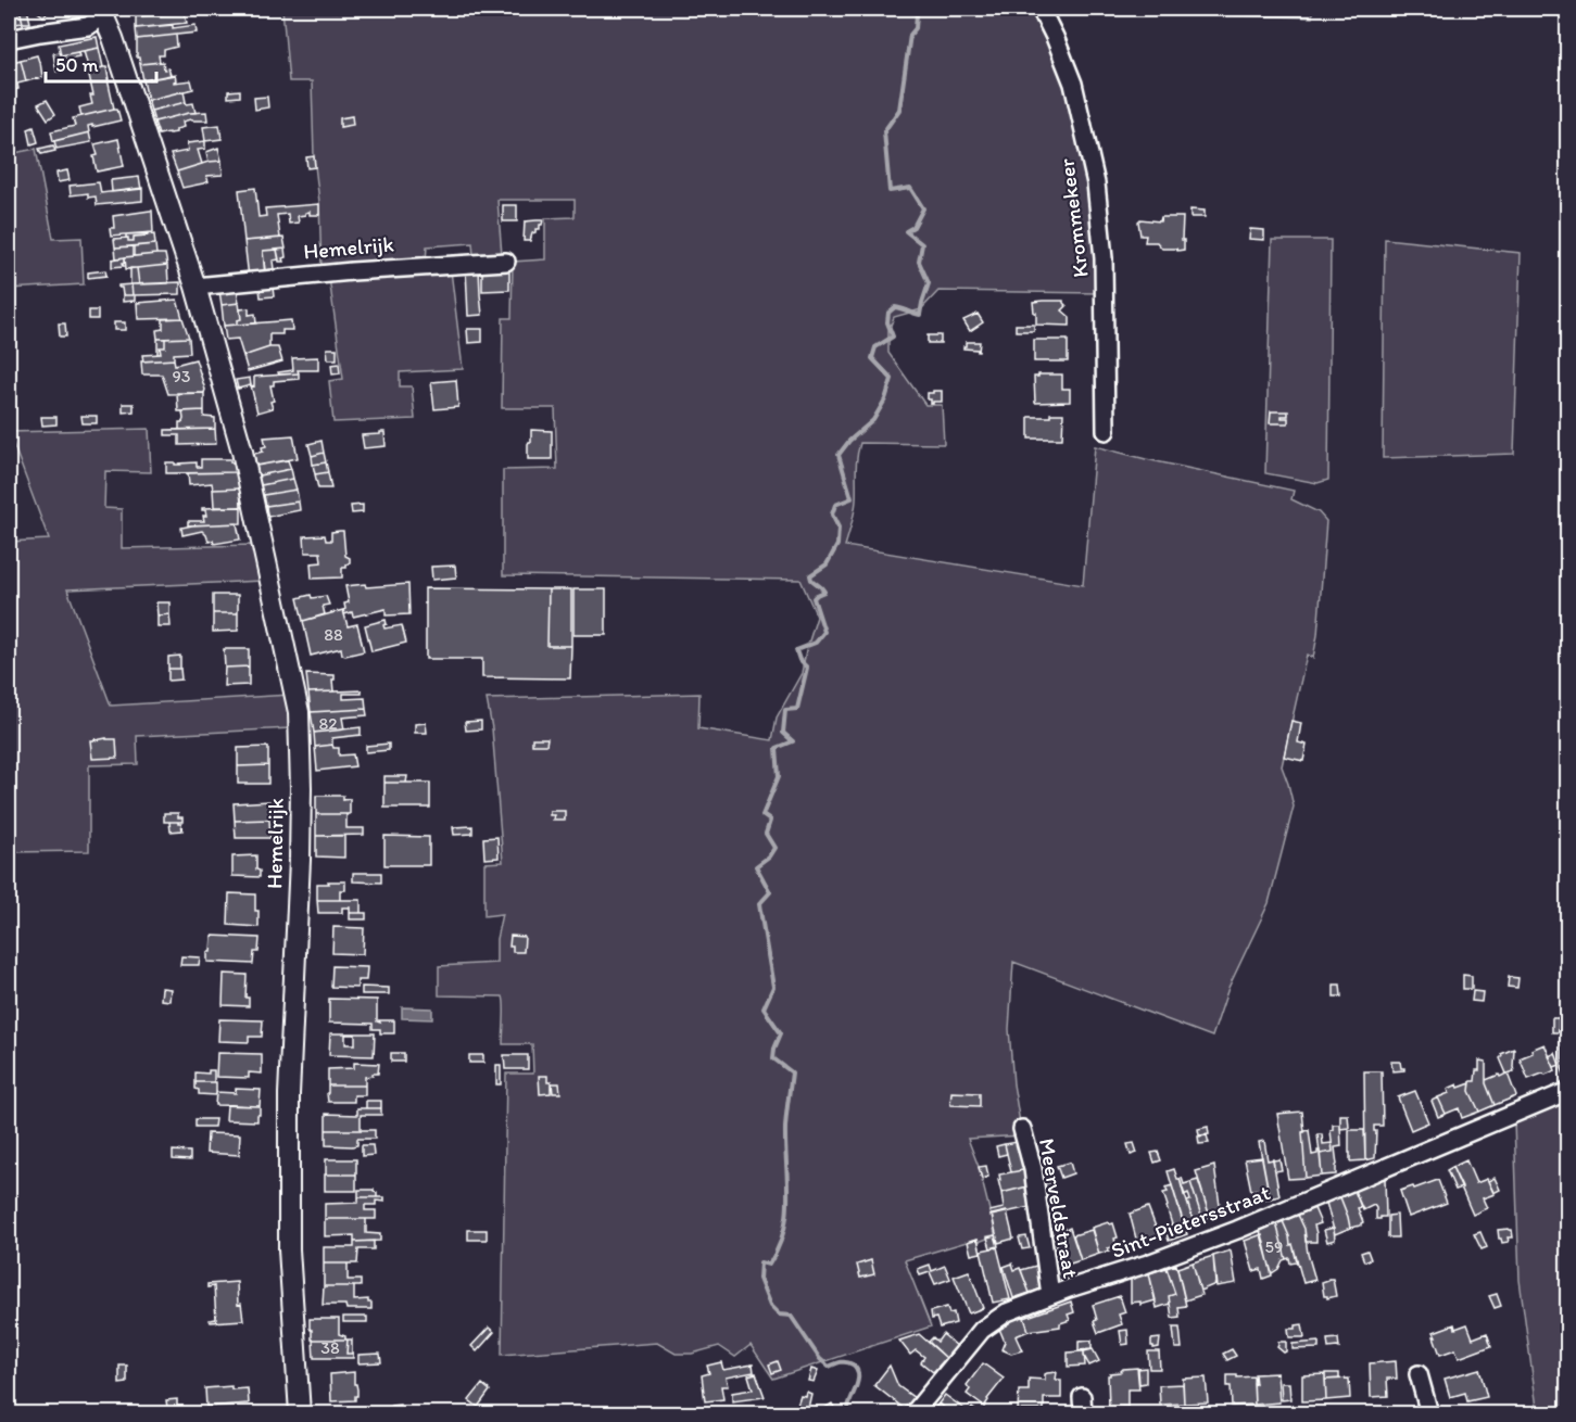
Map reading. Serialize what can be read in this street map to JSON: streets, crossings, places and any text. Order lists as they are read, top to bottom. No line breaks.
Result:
{"streets":{"street":["Krommekeer","Hemelrijk","Meerveldstraat","Sint-Pietersstraat"]},"crossings":[["Meerveldstraat","Sint-Pietersstraat"]],"house_numbers":["93","88","82","59","38"],"scale_bar":"50 m"}
